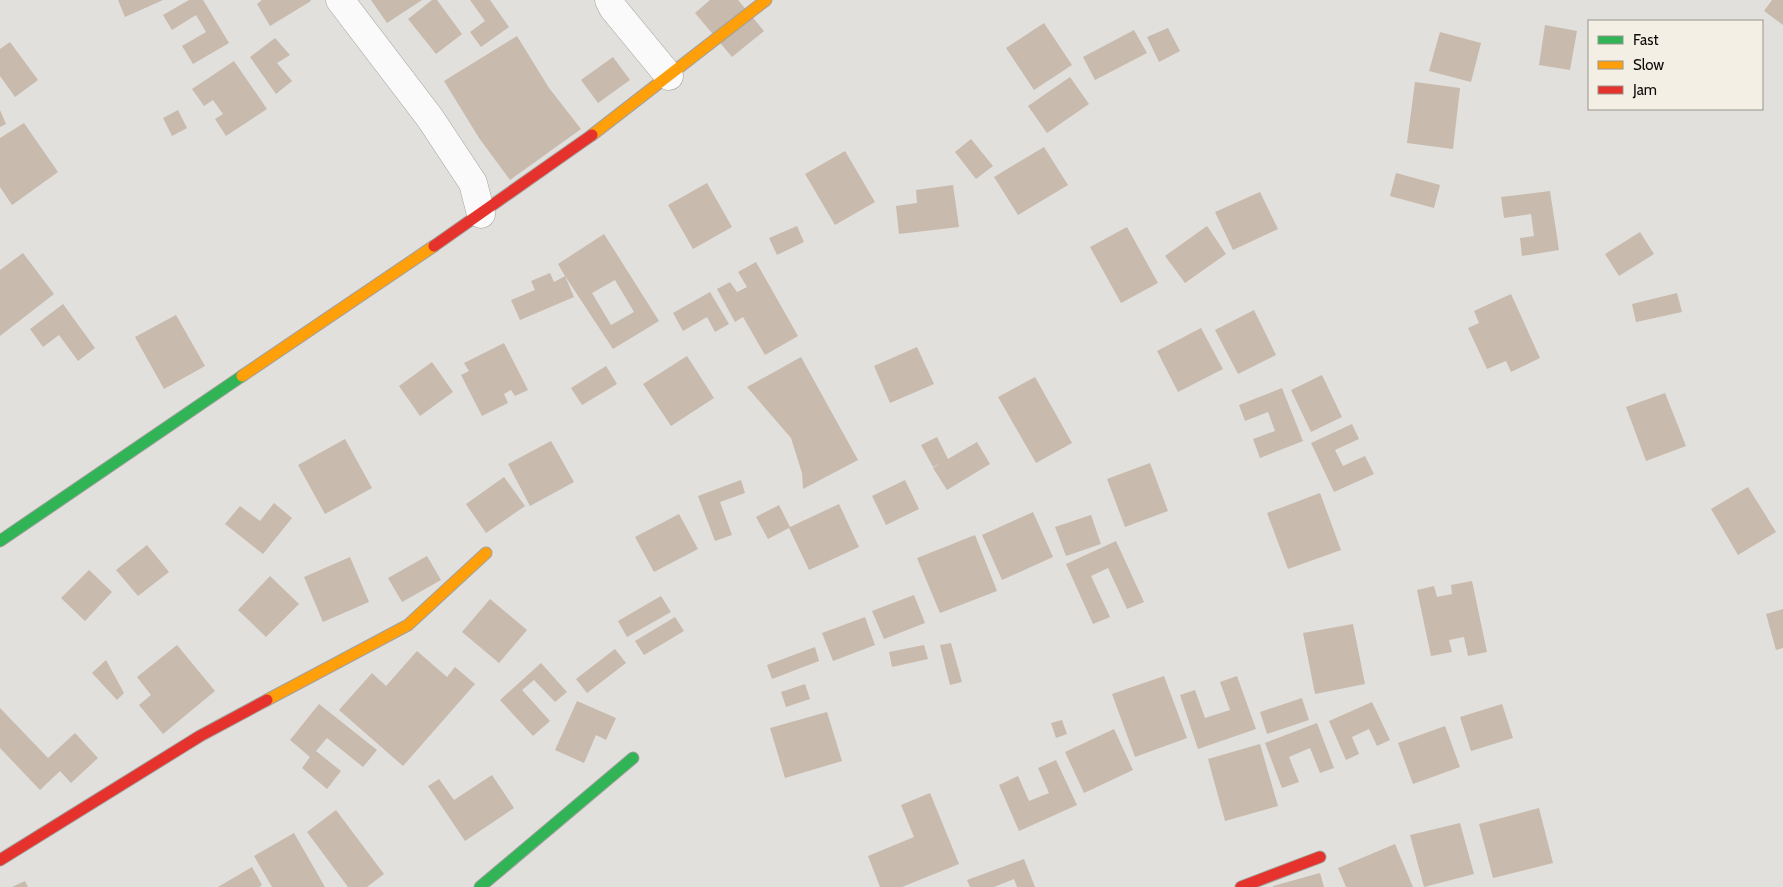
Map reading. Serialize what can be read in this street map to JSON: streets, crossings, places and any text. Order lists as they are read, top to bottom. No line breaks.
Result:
{"legend":["Fast","Slow","Jam"]}
